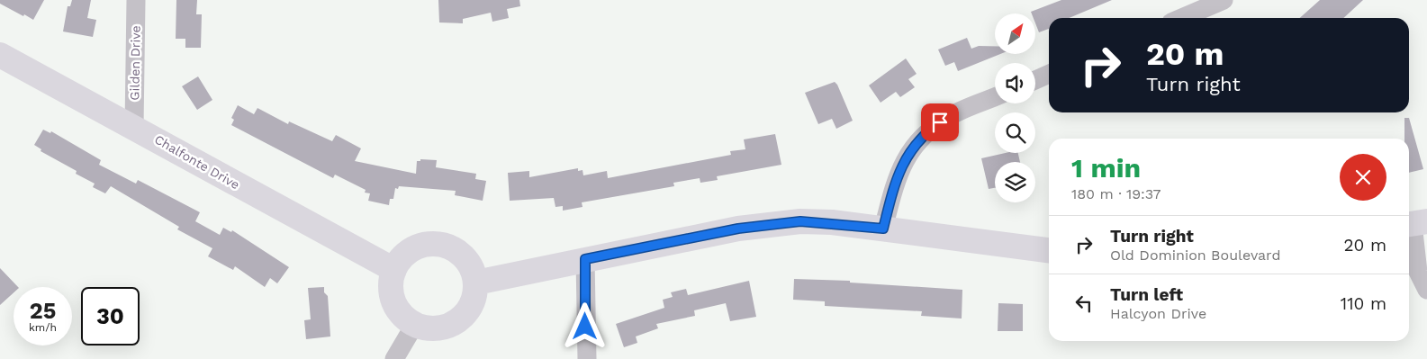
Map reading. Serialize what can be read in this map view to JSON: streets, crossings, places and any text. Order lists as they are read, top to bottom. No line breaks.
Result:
{"streets":{"street":["Gilden Drive","Chalfonte Drive"]},"crossings":[["Gilden Drive","Chalfonte Drive"]],"north":"top right","page":{"turn":["20 m","Turn right"],"heading":["1 min","180 m · 19:37"],"list":[{"name":"Turn right","note":"Old Dominion Boulevard","value":"20 m"},{"name":"Turn left","note":"Halcyon Drive","value":"110 m"}],"speed":"25 km/h","limit":"30"}}
